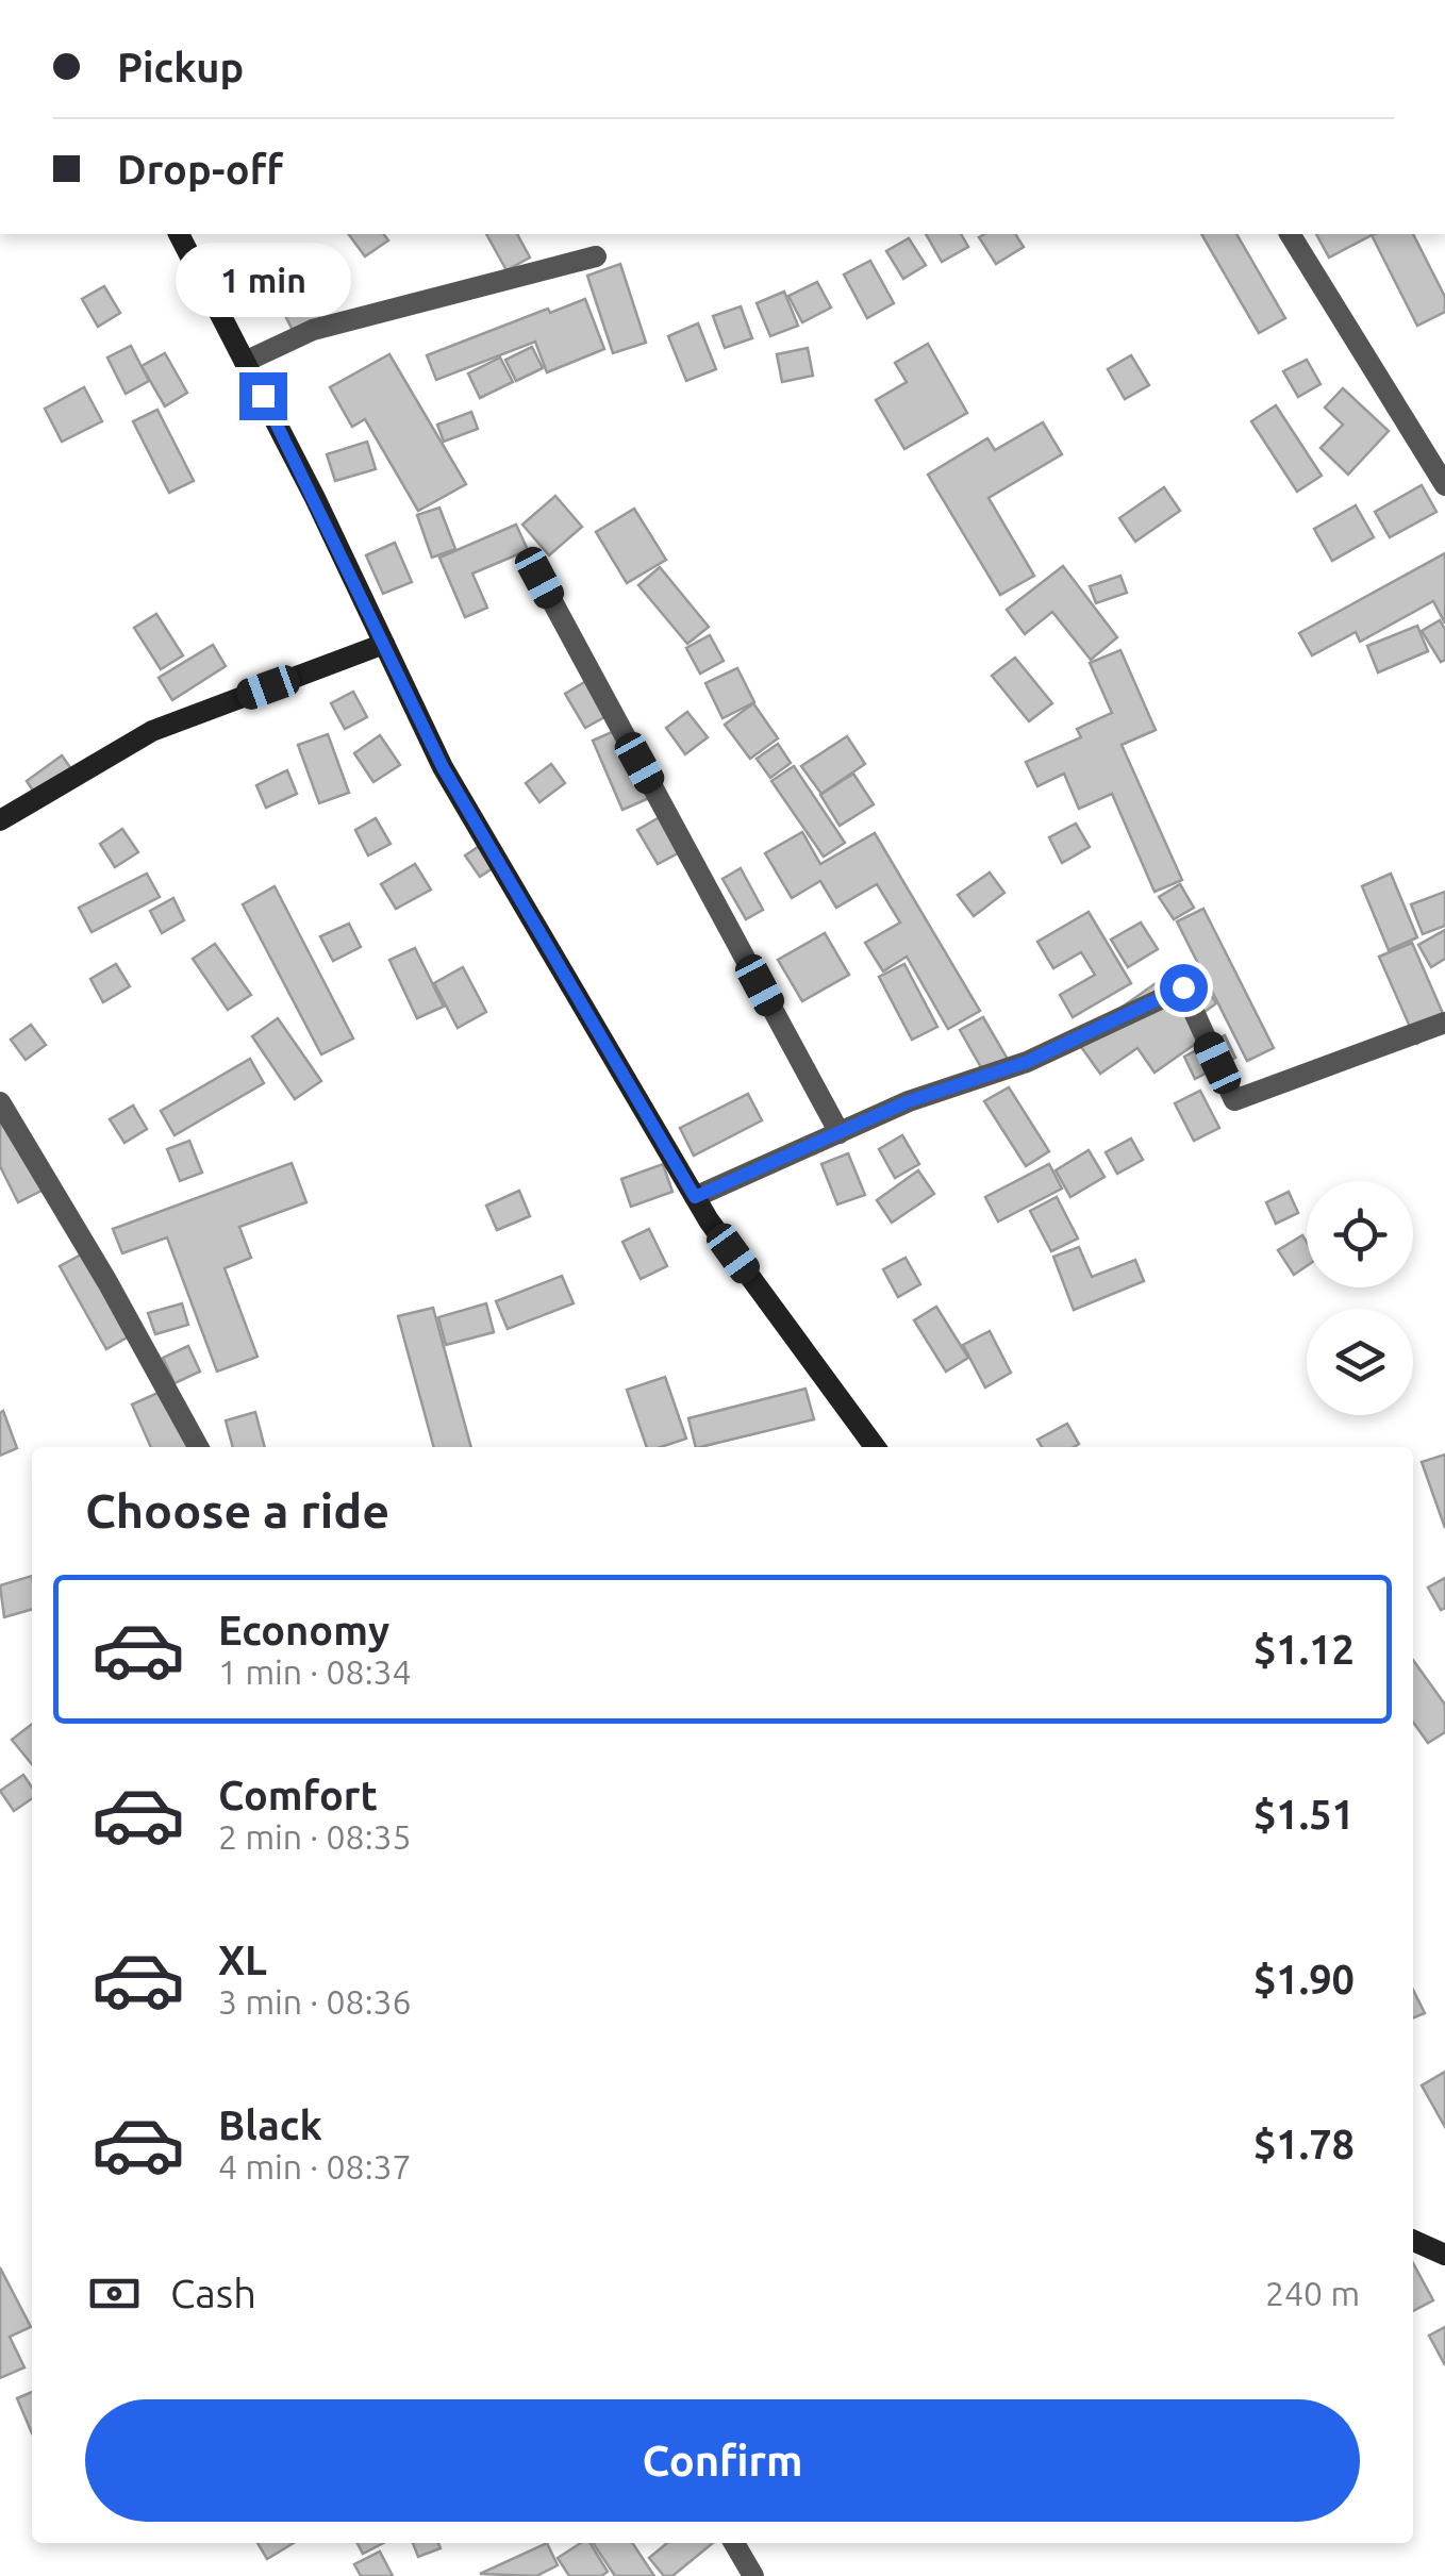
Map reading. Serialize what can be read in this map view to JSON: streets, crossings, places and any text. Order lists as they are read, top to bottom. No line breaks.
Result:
{"page":{"banner":["Pickup","Drop-off"],"bubble":"1 min","heading":"Choose a ride","list":[{"name":"Economy","note":"1 min · 08:34","value":"$1.12"},{"name":"Comfort","note":"2 min · 08:35","value":"$1.51"},{"name":"XL","note":"3 min · 08:36","value":"$1.90"},{"name":"Black","note":"4 min · 08:37","value":"$1.78"}],"pay":["Cash","240 m"],"buttons":"Confirm"}}
